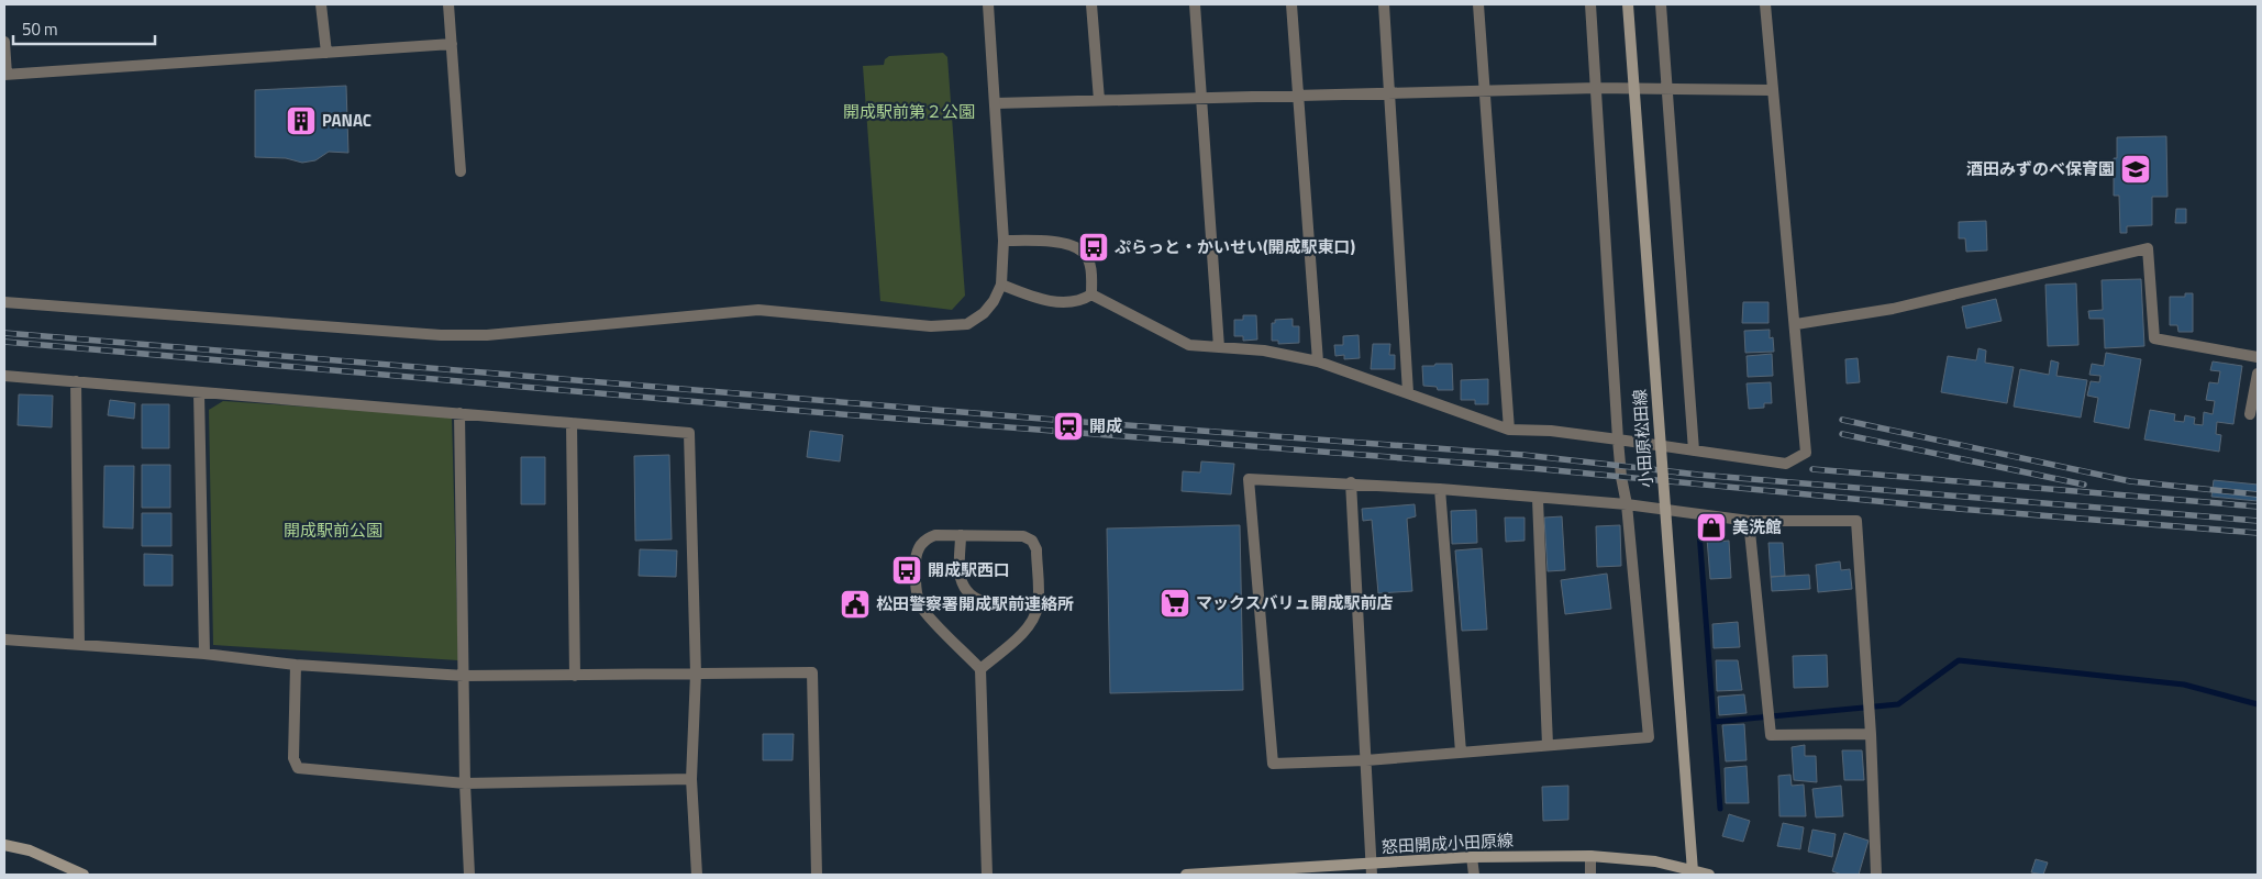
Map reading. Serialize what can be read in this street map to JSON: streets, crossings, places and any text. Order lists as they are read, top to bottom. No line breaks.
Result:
{"streets":{"main road":["小田原松田線","怒田開成小田原線"]},"crossings":[["小田原松田線","怒田開成小田原線"]],"parks":["開成駅前第２公園","開成駅前公園"],"places":{"building":["PANAC"],"school or university":["酒田みずのべ保育園"],"bus stop":["ぷらっと・かいせい(開成駅東口)","開成駅西口"],"station":["開成"],"shop":["美洗館"],"supermarket":["マックスバリュ開成駅前店"],"public building":["松田警察署開成駅前連絡所"]},"scale_bar":"50 m"}
